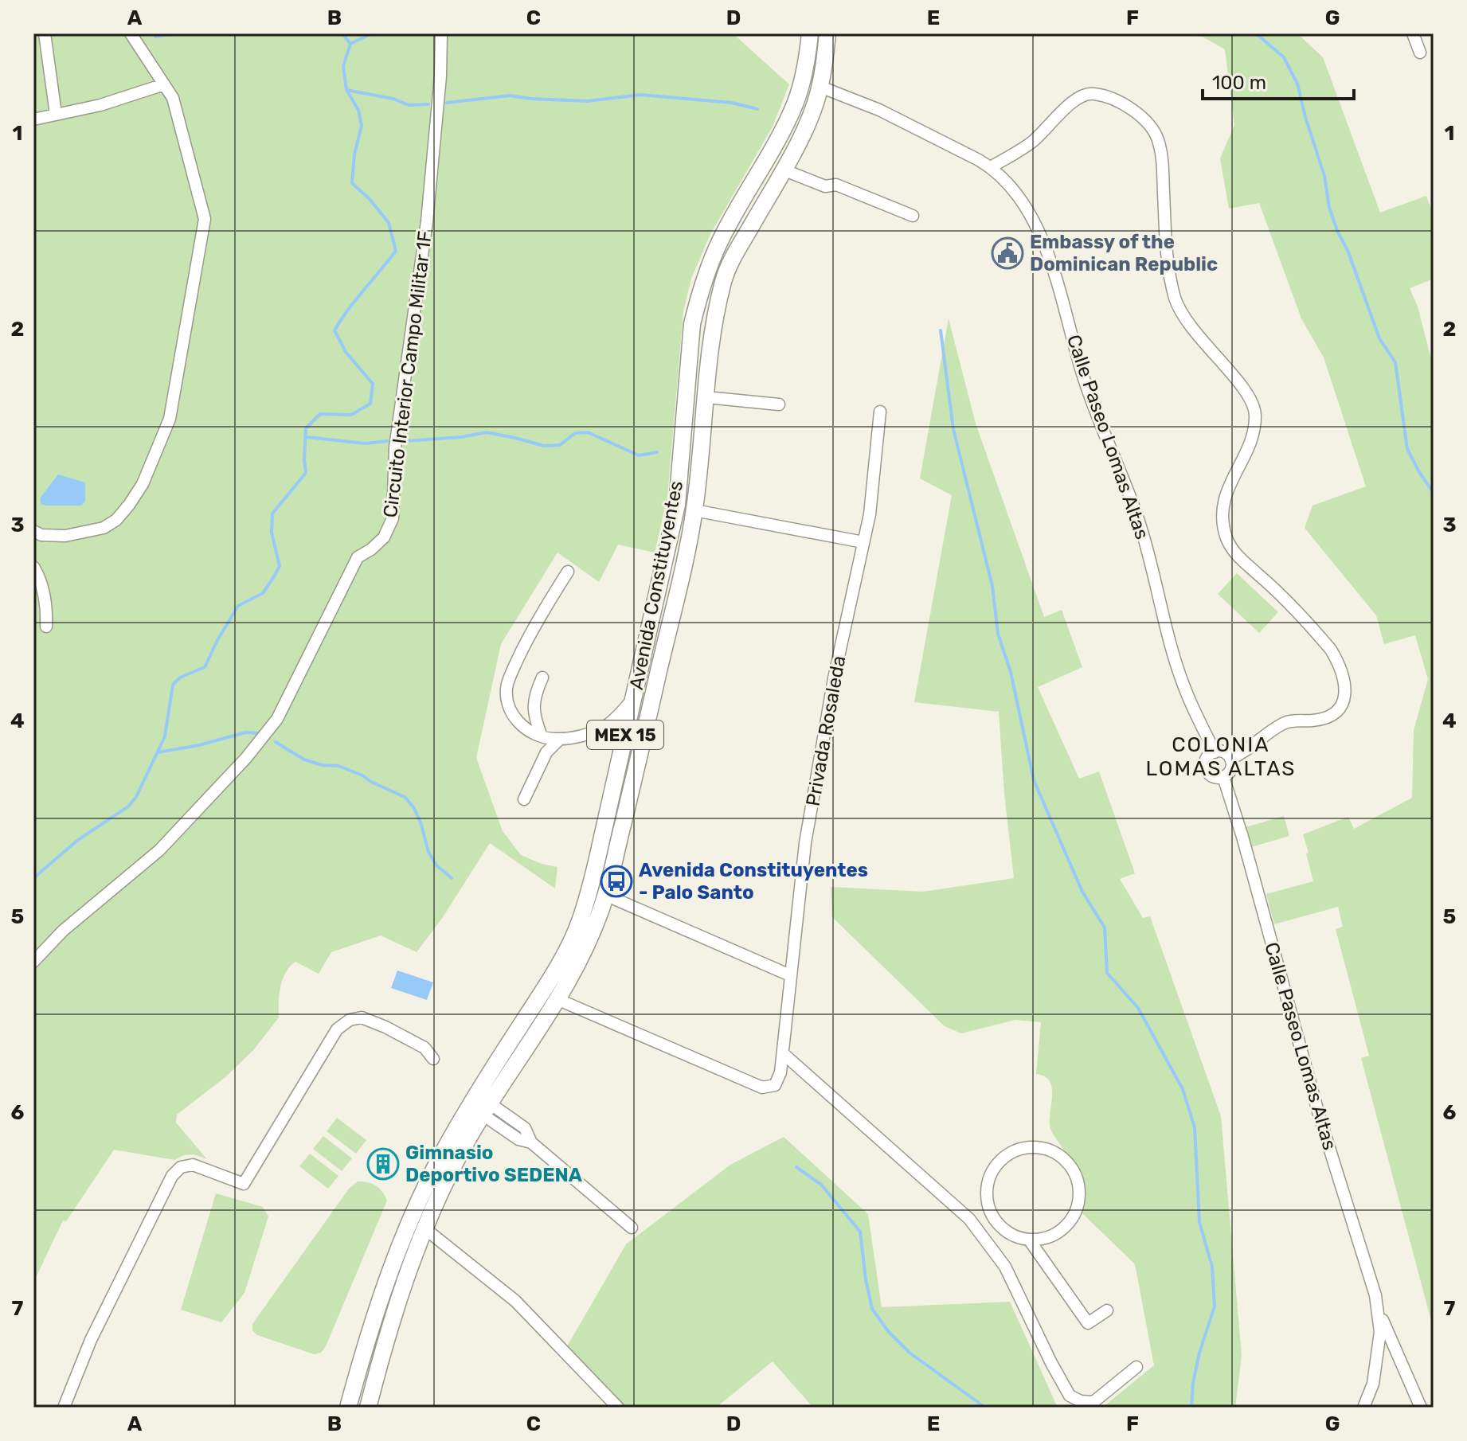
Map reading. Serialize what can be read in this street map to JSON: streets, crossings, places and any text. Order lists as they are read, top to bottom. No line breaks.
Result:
{"streets":{"highway":["Avenida Constituyentes","MEX 15"],"street":["Circuito Interior Campo Militar 1F","Calle Paseo Lomas Altas","Privada Rosaleda"]},"crossings":[["Calle Paseo Lomas Altas","Avenida Constituyentes"],["Avenida Constituyentes","Privada Rosaleda"]],"districts":["COLONIA LOMAS ALTAS"],"places":{"public building":["Embassy of the Dominican Republic"],"bus stop":["Avenida Constituyentes - Palo Santo"],"building":["Gimnasio Deportivo SEDENA"]},"scale_bar":"100 m","grid":{"columns":["A","B","C","D","E","F","G"],"rows":["1","2","3","4","5","6","7"]}}
